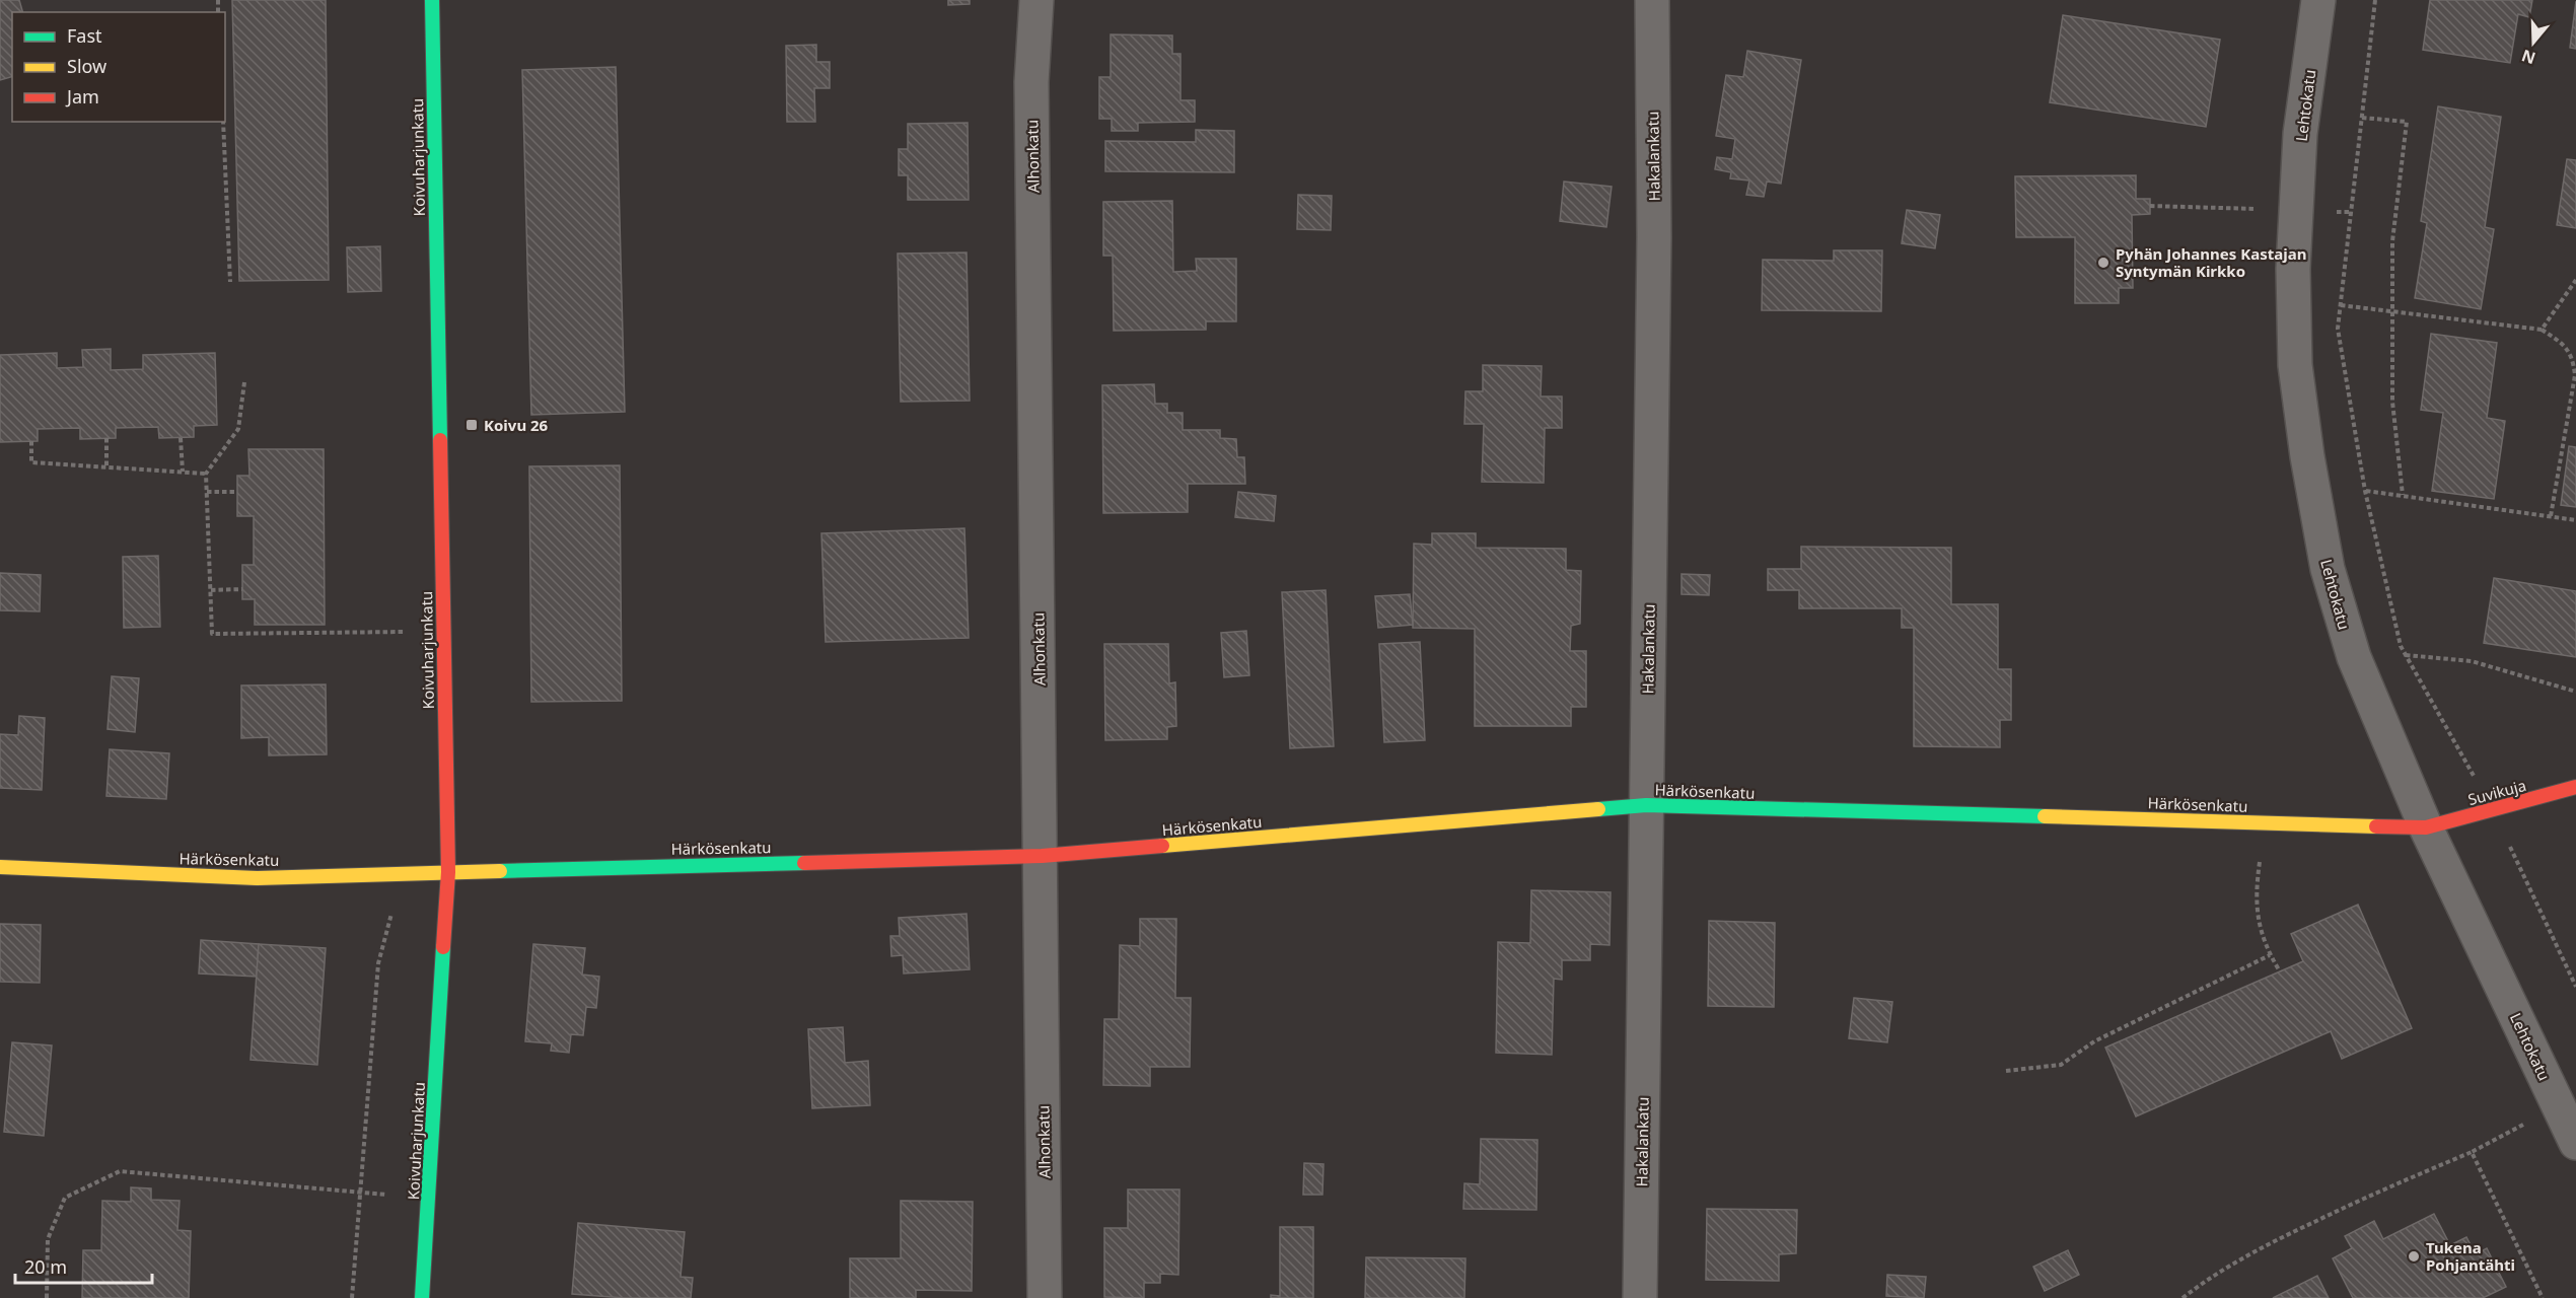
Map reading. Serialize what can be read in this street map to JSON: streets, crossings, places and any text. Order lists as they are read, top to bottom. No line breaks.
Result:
{"streets":{"street":["Lehtokatu","Alhonkatu","Hakalankatu","Koivuharjunkatu","Härkösenkatu","Suvikuja"]},"crossings":[["Lehtokatu","Härkösenkatu"],["Lehtokatu","Suvikuja"],["Alhonkatu","Härkösenkatu"],["Hakalankatu","Härkösenkatu"],["Koivuharjunkatu","Härkösenkatu"],["Härkösenkatu","Suvikuja"]],"places":{"other":["Pyhän Johannes Kastajan Syntymän Kirkko","Tukena Pohjantähti"],"transit":["Koivu 26"]},"legend":["Fast","Slow","Jam"],"scale_bar":"20 m","north":"bottom"}
